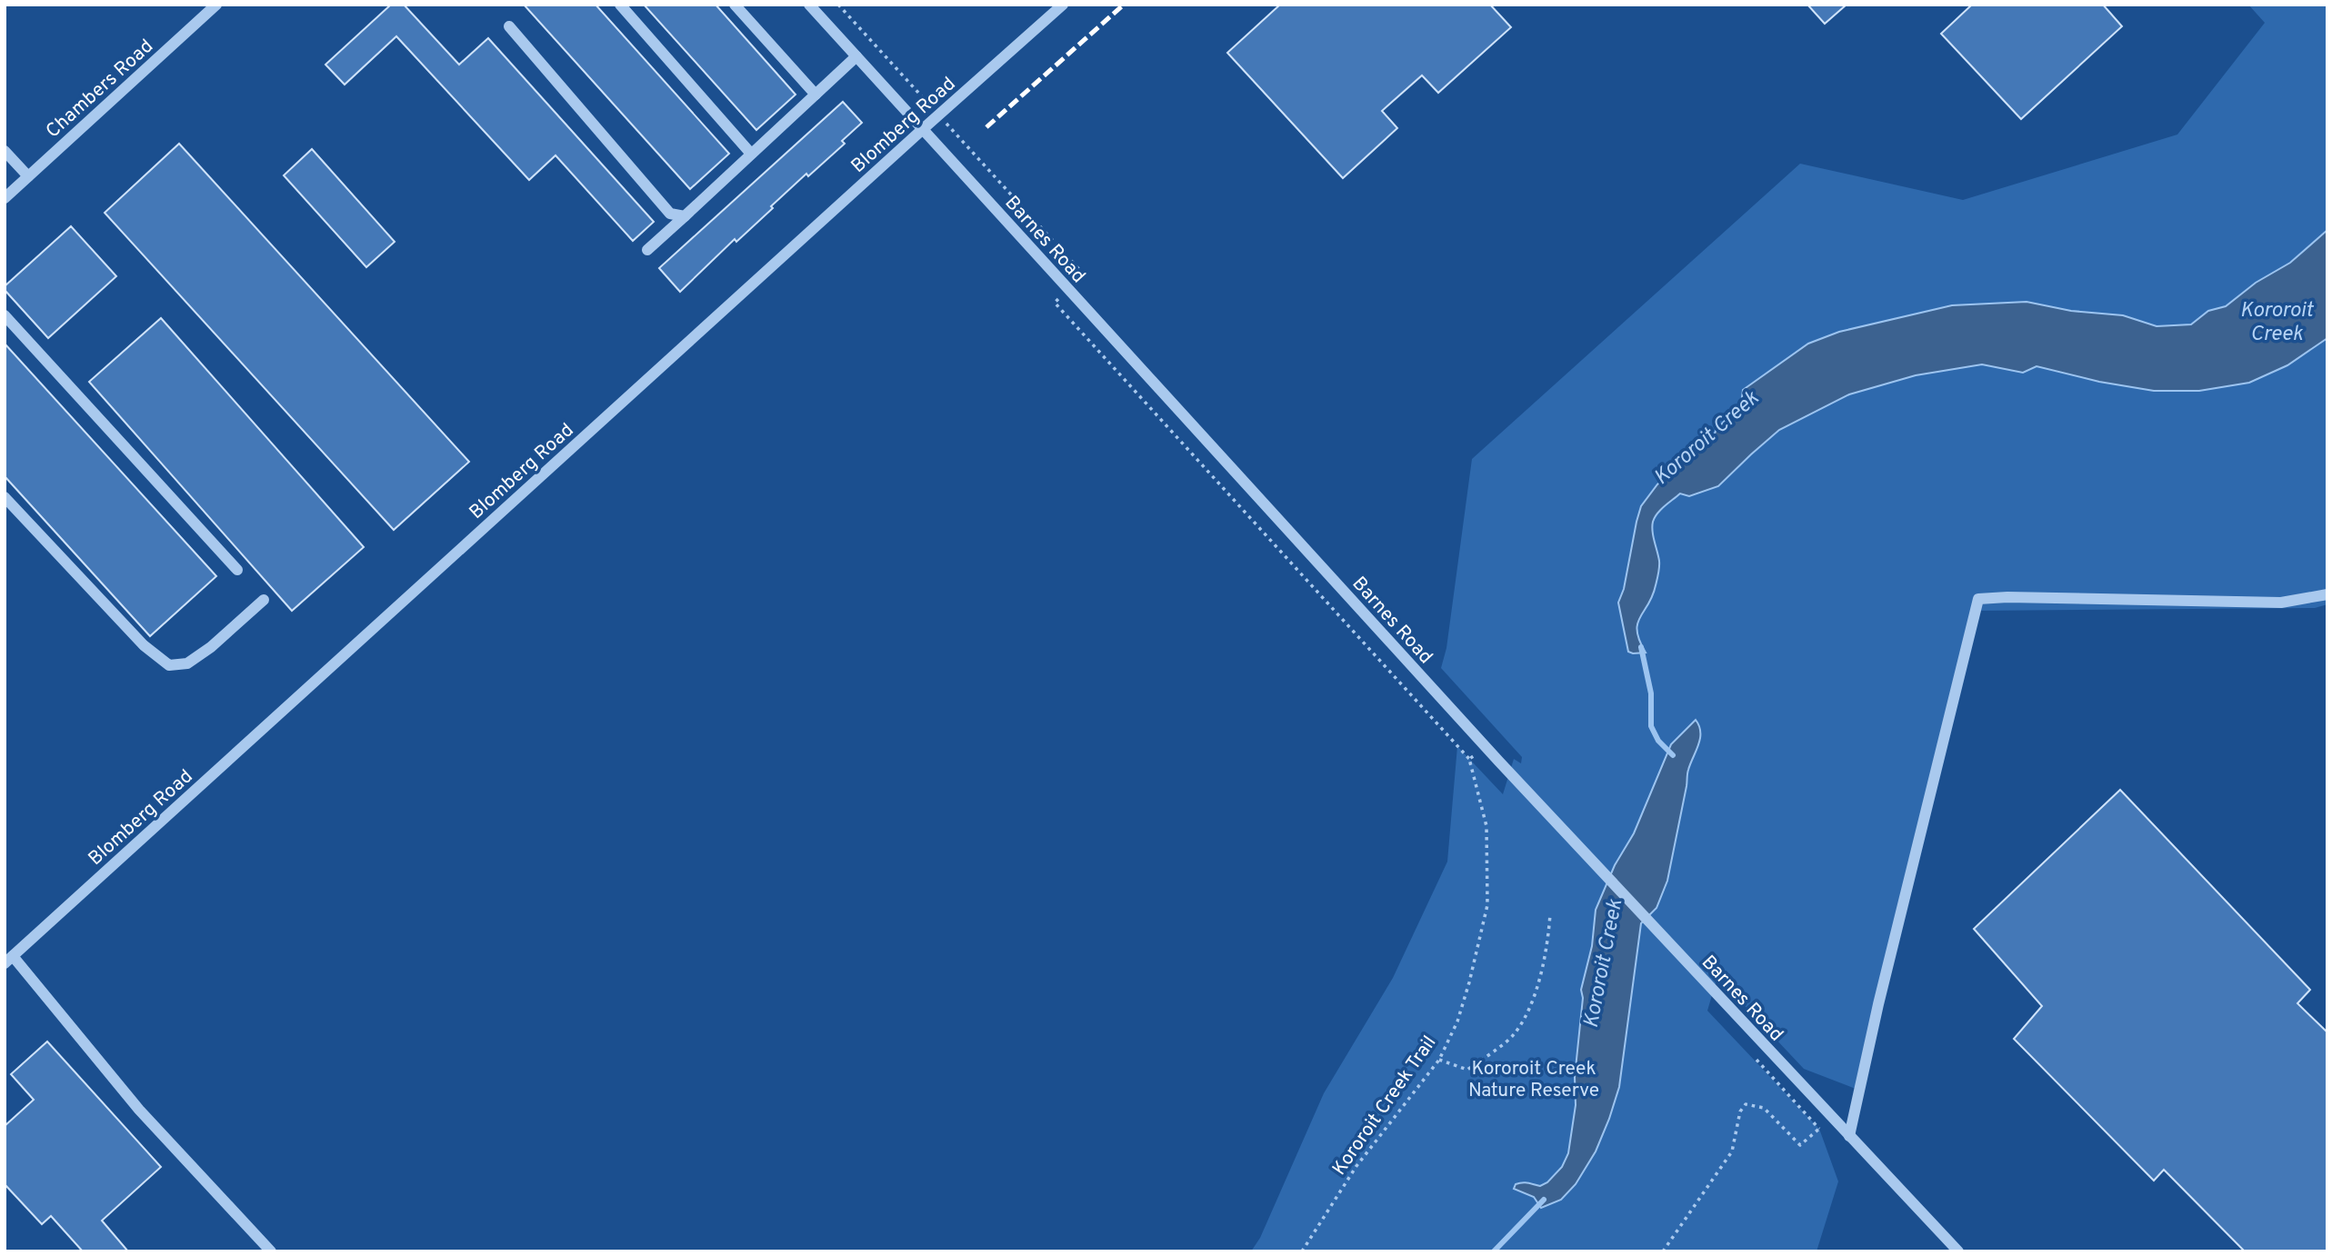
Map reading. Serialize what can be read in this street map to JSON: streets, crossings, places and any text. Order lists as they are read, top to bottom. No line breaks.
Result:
{"streets":{"street":["Chambers Road","Blomberg Road","Barnes Road"],"path":["Kororoit Creek Trail"]},"crossings":[["Blomberg Road","Barnes Road"]],"water":["Kororoit Creek"],"parks":["Kororoit Creek Nature Reserve"]}
